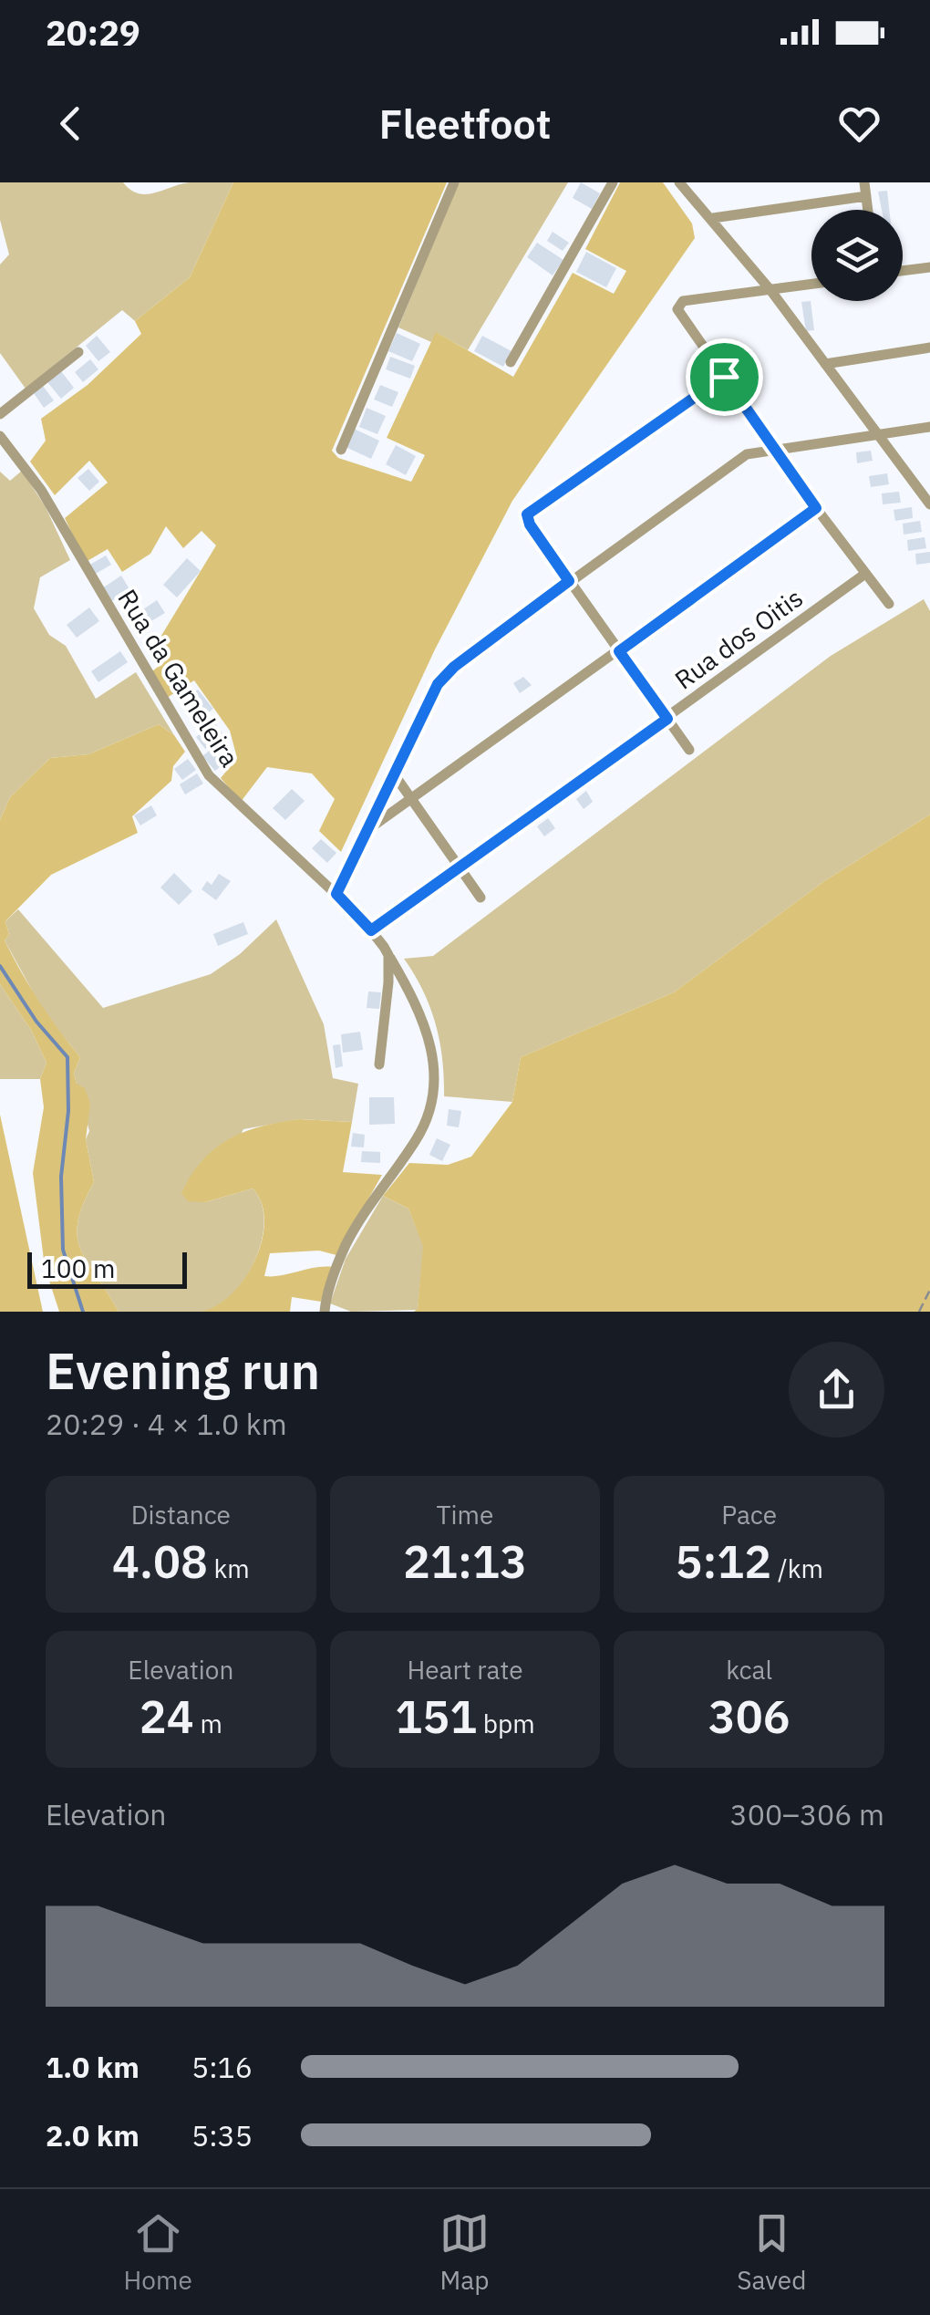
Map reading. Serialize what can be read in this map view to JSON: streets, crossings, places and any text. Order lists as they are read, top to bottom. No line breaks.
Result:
{"streets":{"street":["Rua dos Oitis","Rua da Gameleira"]},"crossings":[["Rua dos Oitis","Rua da Gameleira"]],"scale_bar":"100 m","page":{"status":"20:29","header":"Fleetfoot","scale":"100 m","heading":["Evening run","20:29 · 4 × 1.0 km"],"stats":[["Distance","4.08 km"],["Time","21:13"],["Pace","5:12 /km"],["Elevation","24 m"],["Heart rate","151 bpm"],["kcal","306"]],"chart":["Elevation","300–306 m"],"list":[{"name":"1.0 km","note":"5:16"},{"name":"2.0 km","note":"5:35"}],"tabs":["Home","Map","Saved"]}}
